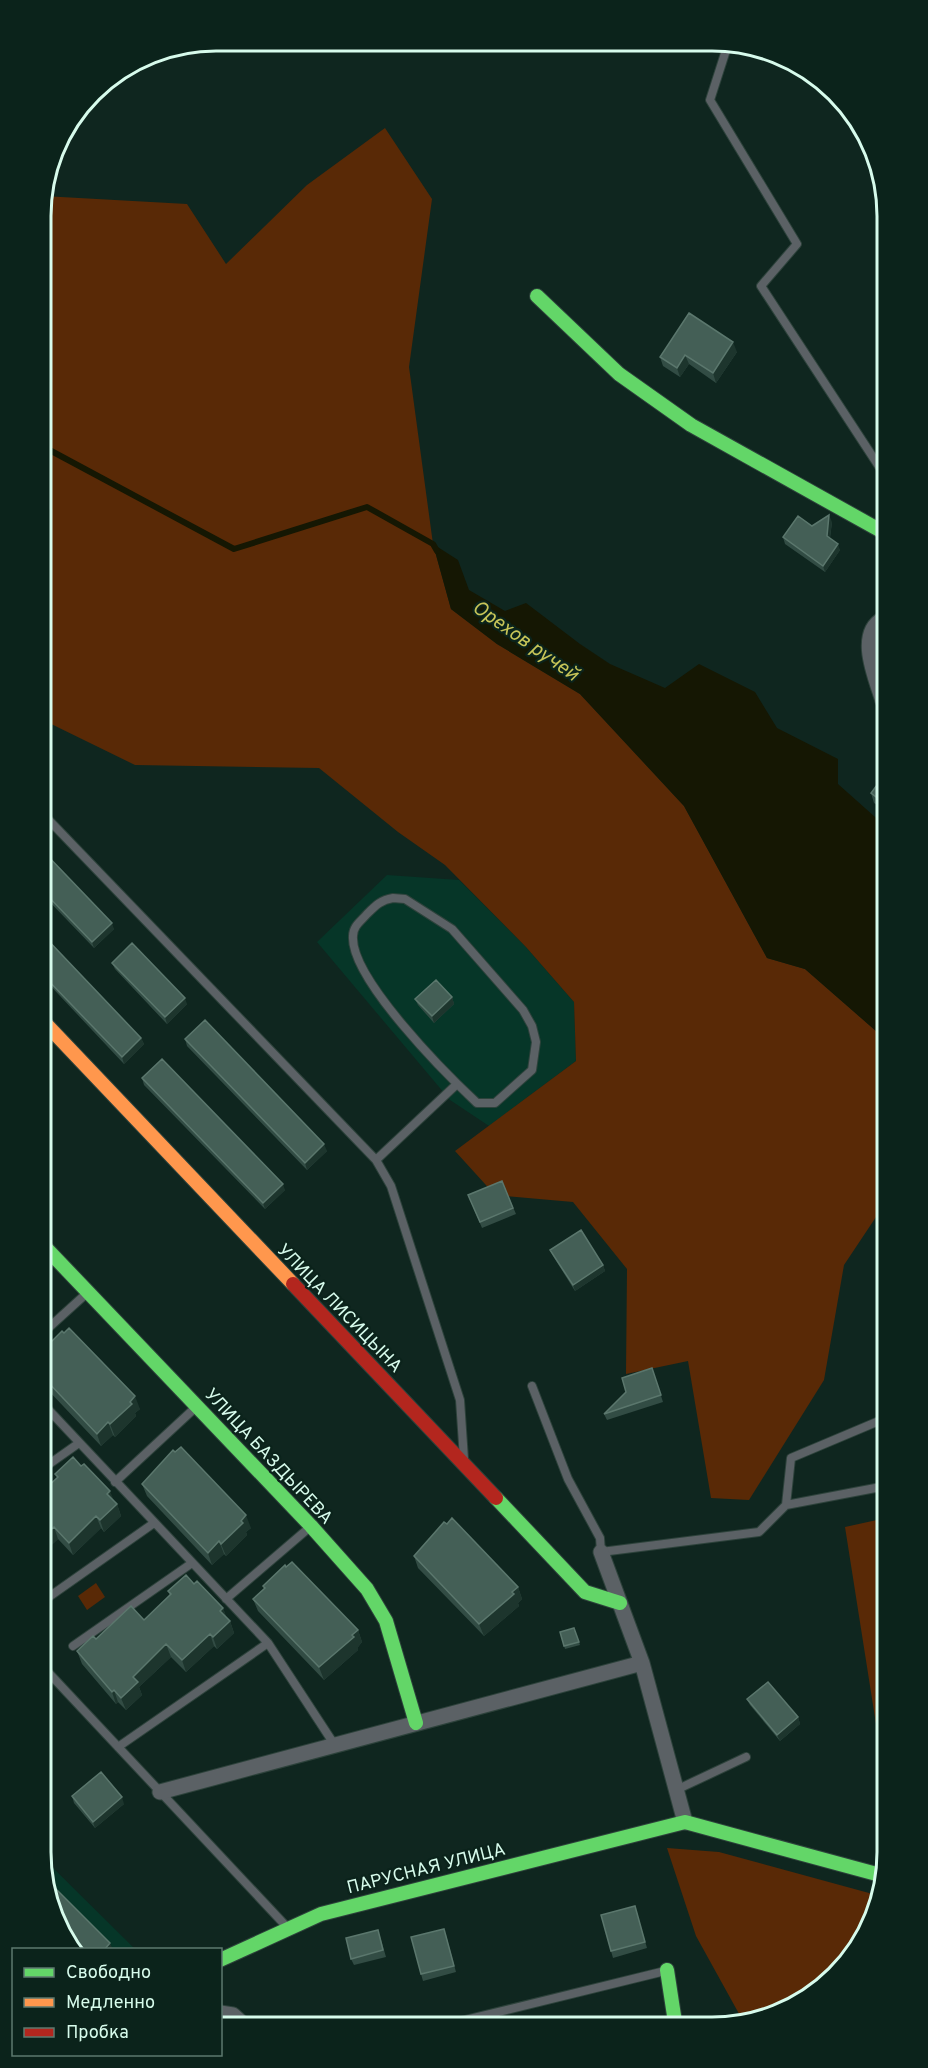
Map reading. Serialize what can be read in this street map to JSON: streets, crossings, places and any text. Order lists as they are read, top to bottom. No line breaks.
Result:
{"streets":{"street":["УЛИЦА ЛИСИЦЫНА","УЛИЦА БАЗДЫРЕВА","ПАРУСНАЯ УЛИЦА"]},"water":["Орехов ручей"],"legend":["Свободно","Медленно","Пробка"]}
